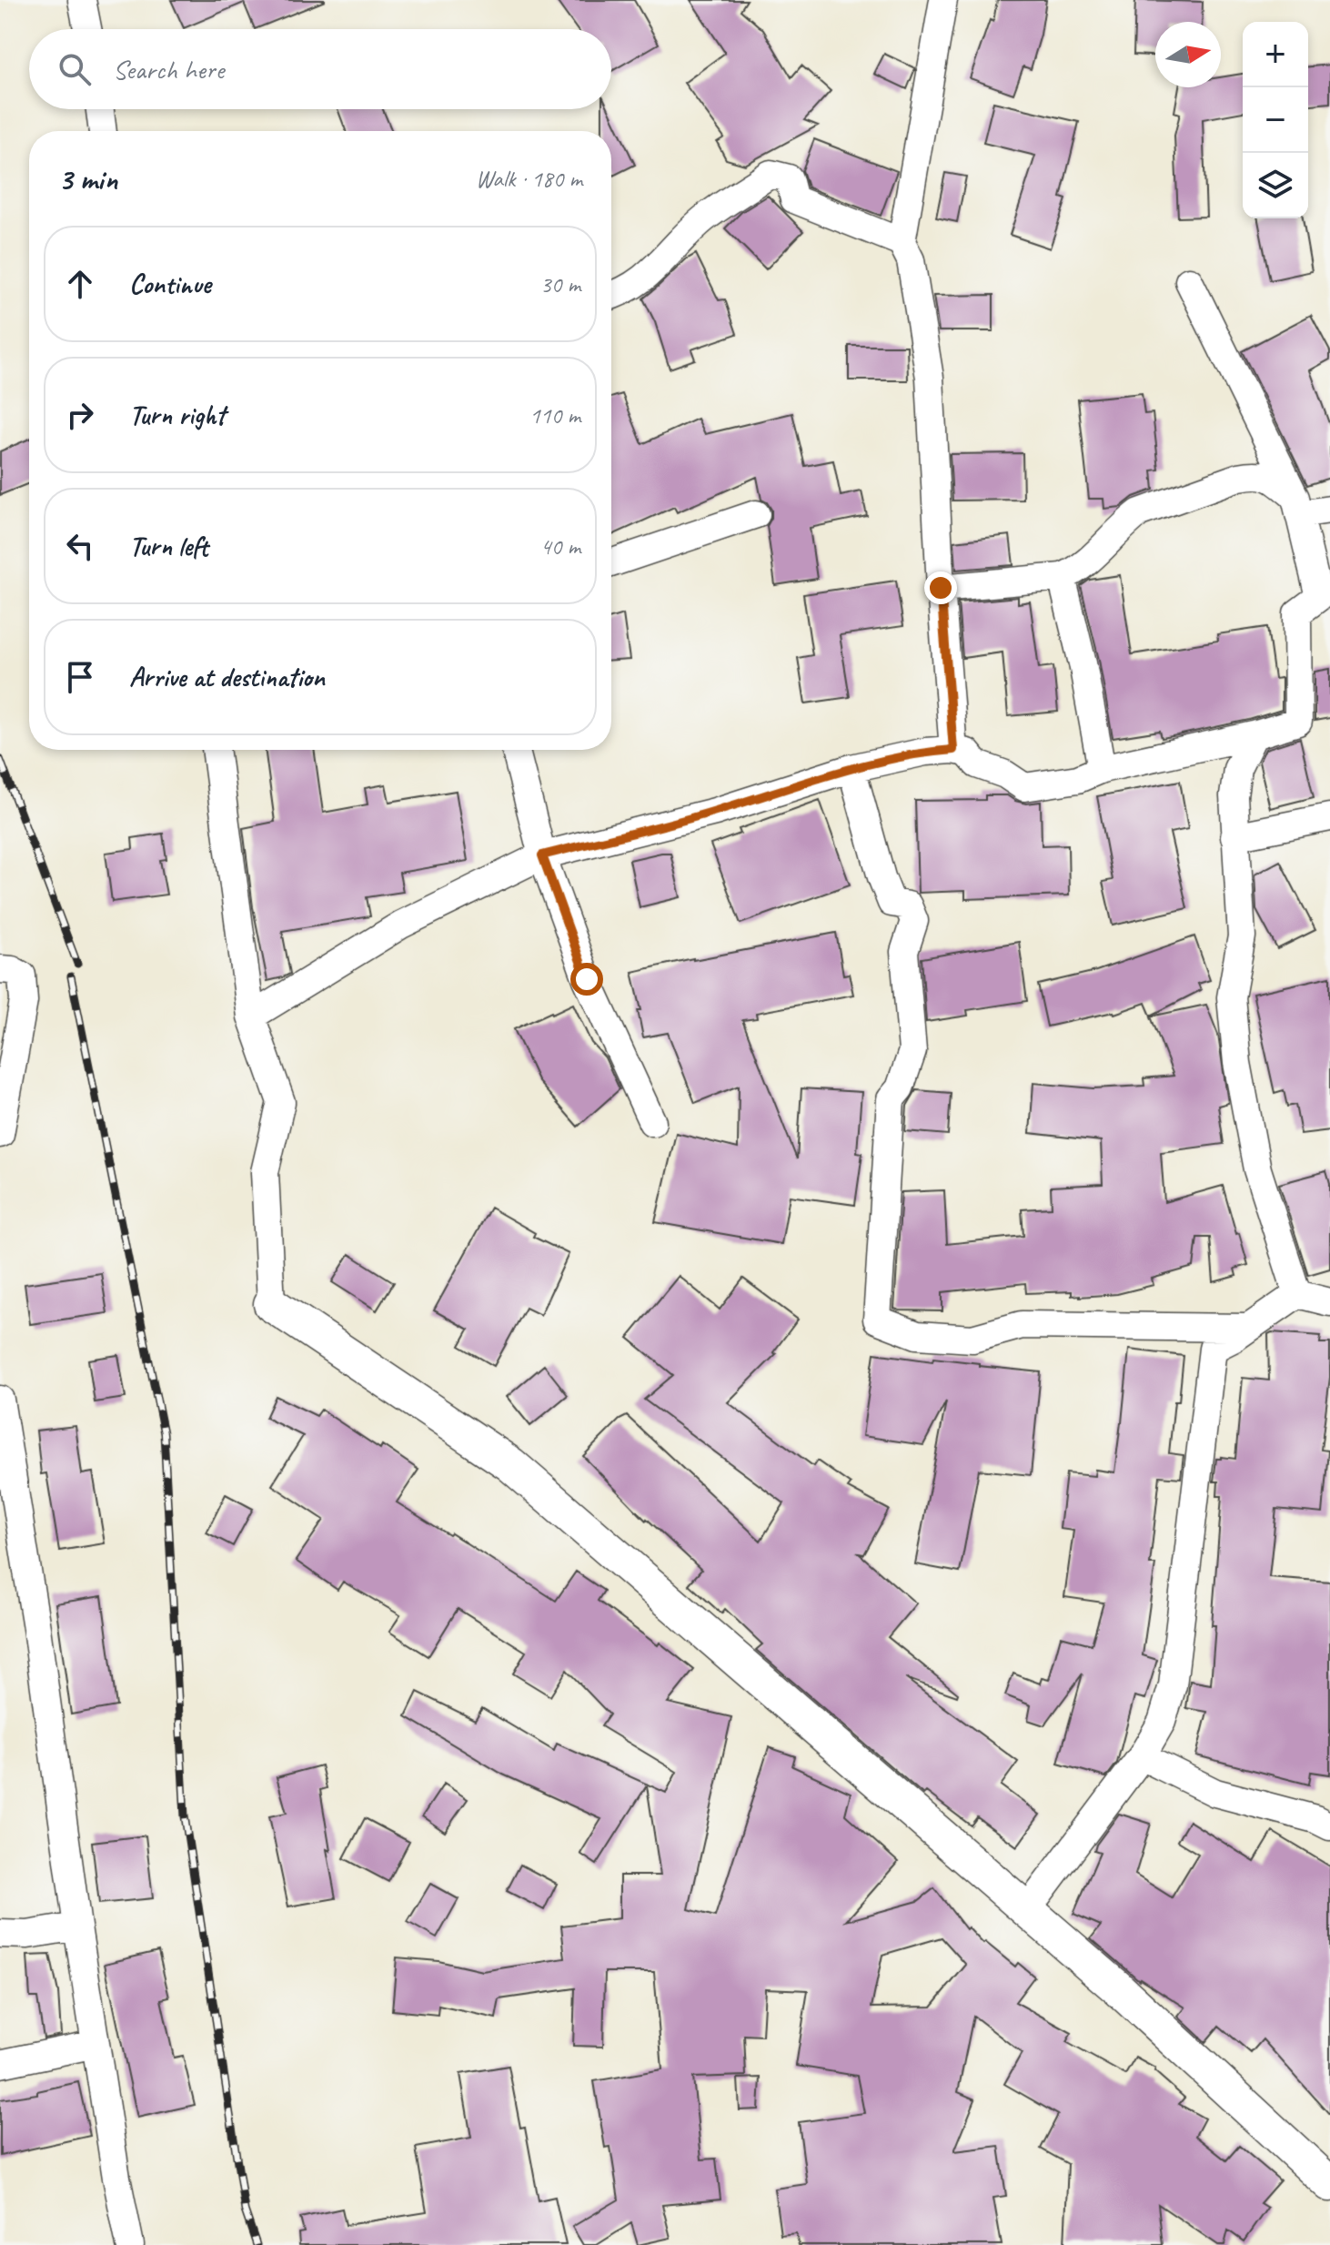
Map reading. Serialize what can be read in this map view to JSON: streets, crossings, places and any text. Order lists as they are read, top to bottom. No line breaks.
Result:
{"north":"right","page":{"map_buttons":["+","−"],"search":"Search here","heading":["3 min","Walk · 180 m"],"list":[["Continue","30 m"],["Turn right","110 m"],["Turn left","40 m"],"Arrive at destination"]}}
